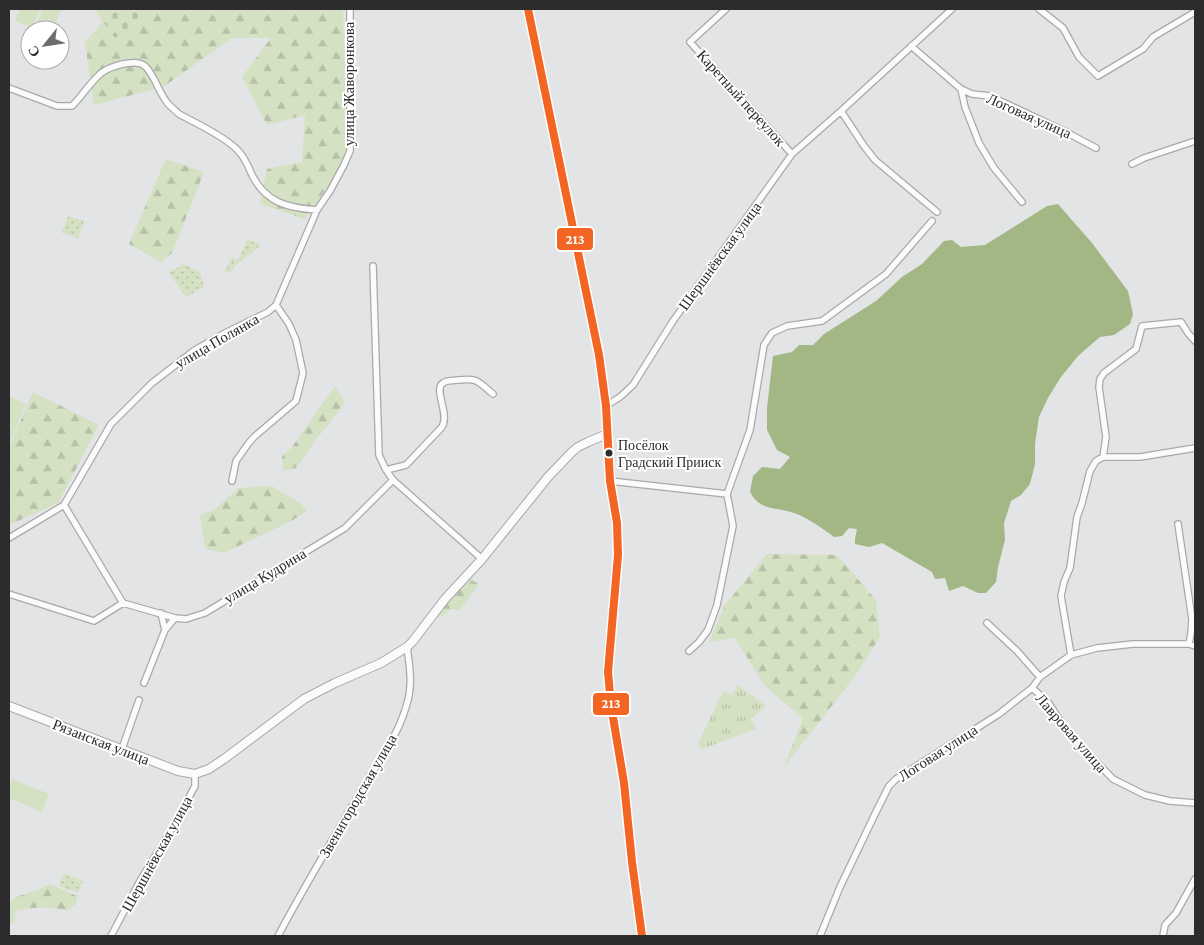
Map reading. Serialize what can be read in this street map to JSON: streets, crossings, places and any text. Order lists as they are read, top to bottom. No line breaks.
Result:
{"streets":{"street":["улица Жаворонкова","Каретный переулок","Логовая улица","Шершнёвская улица","улица Полянка","улица Кудрина","Лавровая улица","Рязанская улица","Звенигородская улица"]},"crossings":[["улица Жаворонкова","улица Полянка"],["Каретный переулок","Шершнёвская улица"],["Логовая улица","Лавровая улица"],["Шершнёвская улица","Рязанская улица"]],"places":["Посёлок Градский Прииск"],"lines":["transit line 213"],"north":"bottom left"}
